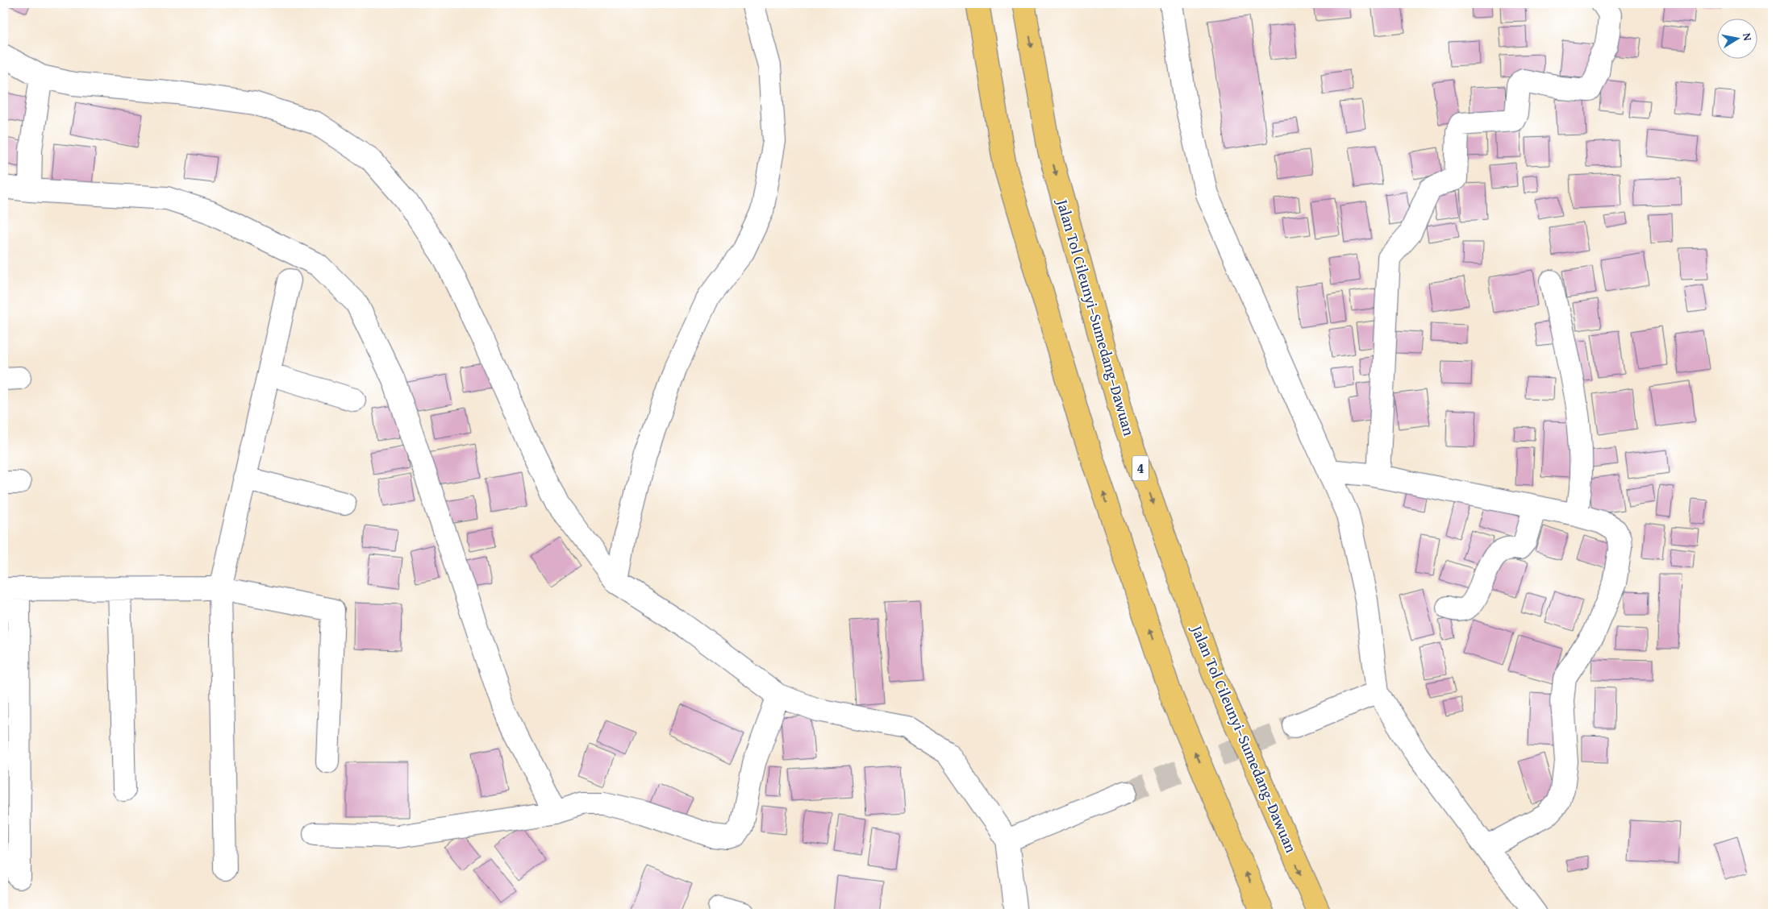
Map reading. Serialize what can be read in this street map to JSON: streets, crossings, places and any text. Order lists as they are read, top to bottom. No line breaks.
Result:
{"streets":{"highway":["Jalan Tol Cileunyi–Sumedang–Dawuan","4"]},"north":"right"}
